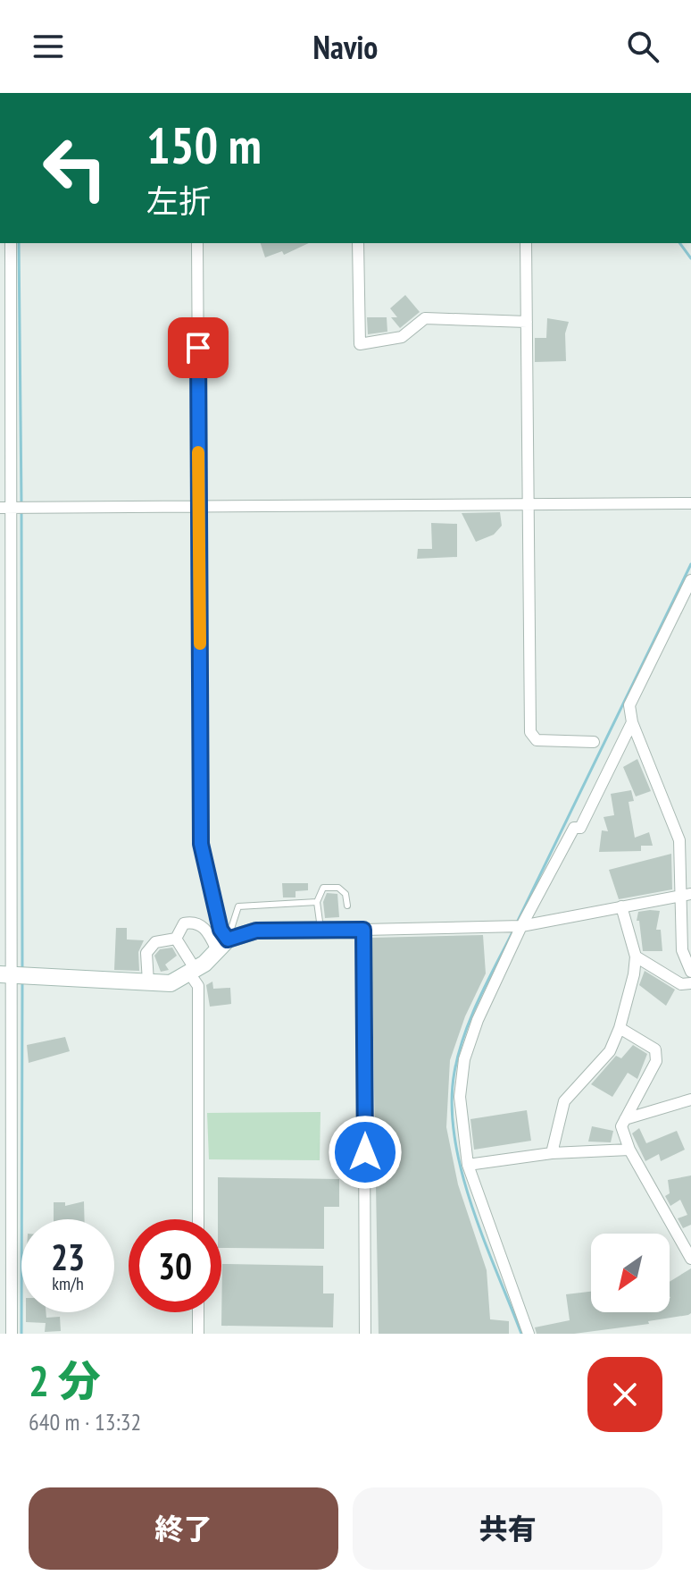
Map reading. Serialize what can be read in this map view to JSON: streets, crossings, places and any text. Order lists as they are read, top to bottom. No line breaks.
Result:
{"north":"bottom left","page":{"header":"Navio","turn":["150 m","左折"],"speed":"23 km/h","limit":"30","heading":["2 分","640 m · 13:32"],"buttons":["終了","共有"]}}
